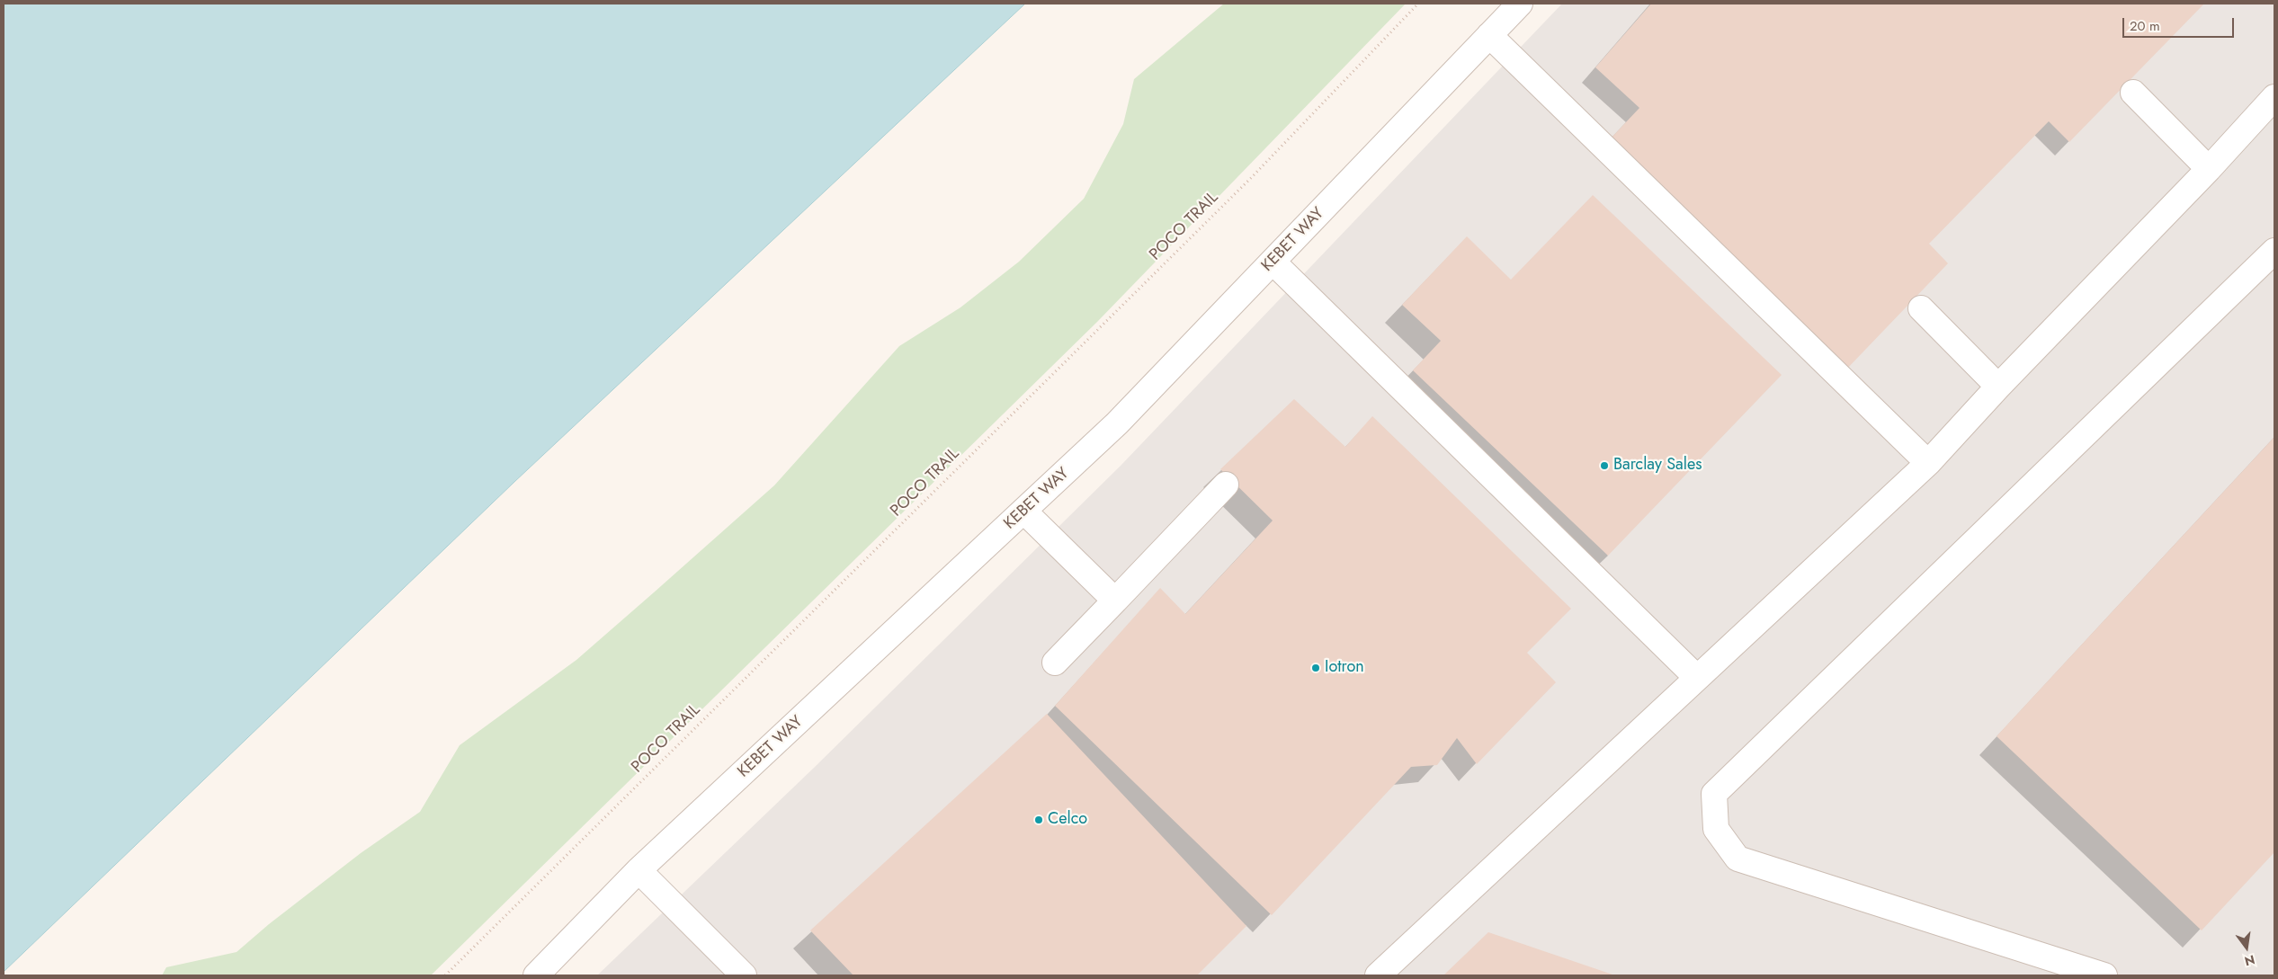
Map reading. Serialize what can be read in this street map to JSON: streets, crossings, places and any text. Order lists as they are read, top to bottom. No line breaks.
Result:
{"streets":{"street":["KEBET WAY"],"path":["POCO TRAIL"]},"places":["Barclay Sales","Iotron","Celco"],"scale_bar":"20 m","north":"bottom"}
